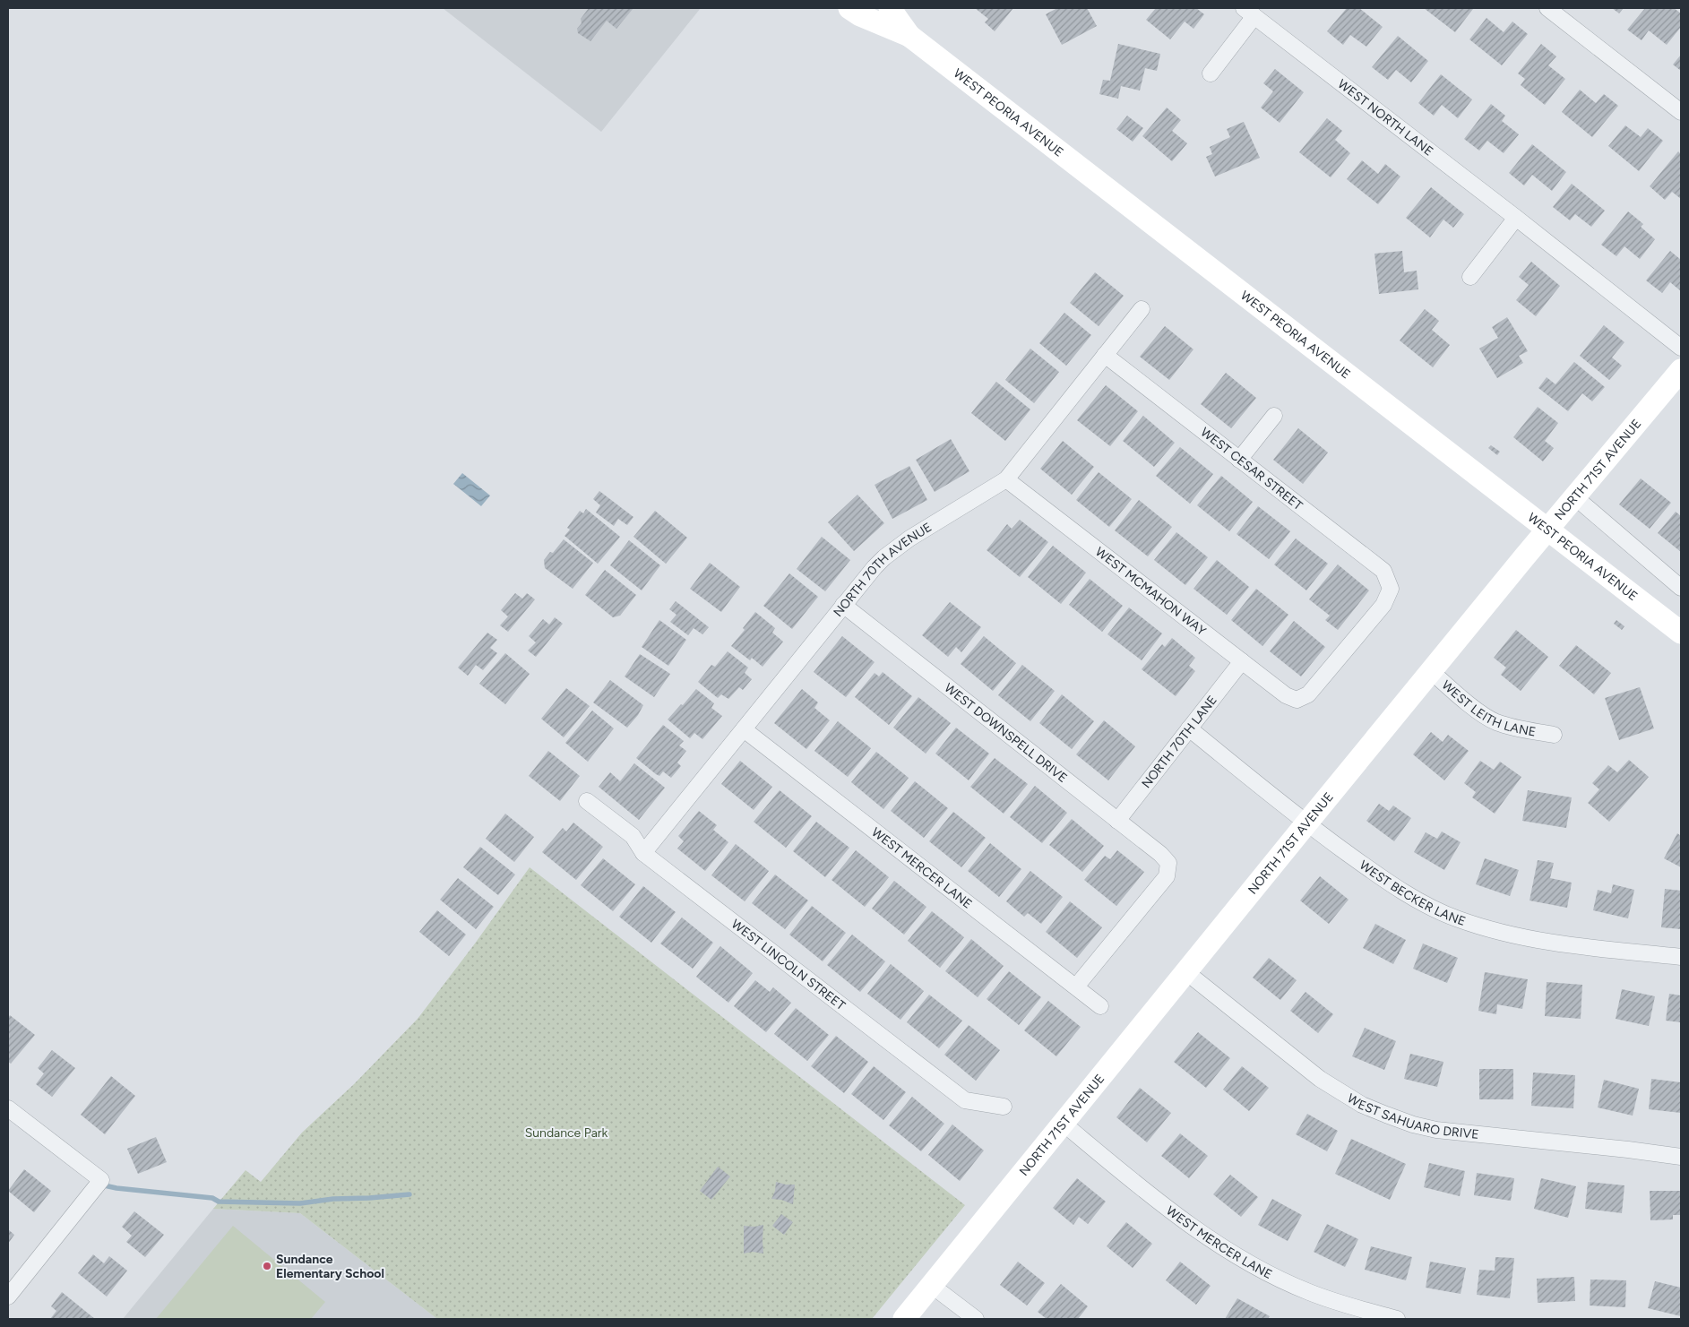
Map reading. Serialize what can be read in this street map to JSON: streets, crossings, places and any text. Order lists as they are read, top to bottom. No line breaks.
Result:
{"streets":{"street":["WEST PEORIA AVENUE","WEST NORTH LANE","WEST CESAR STREET","NORTH 71ST AVENUE","NORTH 70TH AVENUE","WEST MCMAHON WAY","WEST LEITH LANE","WEST DOWNSPELL DRIVE","NORTH 70TH LANE","WEST MERCER LANE","WEST BECKER LANE","WEST LINCOLN STREET","WEST SAHUARO DRIVE"]},"crossings":[["WEST PEORIA AVENUE","NORTH 71ST AVENUE"],["WEST CESAR STREET","NORTH 70TH AVENUE"],["WEST CESAR STREET","WEST MCMAHON WAY"],["NORTH 71ST AVENUE","WEST LEITH LANE"],["NORTH 71ST AVENUE","WEST MERCER LANE"],["NORTH 71ST AVENUE","WEST BECKER LANE"],["NORTH 71ST AVENUE","WEST SAHUARO DRIVE"],["NORTH 70TH AVENUE","WEST MCMAHON WAY"],["NORTH 70TH AVENUE","WEST DOWNSPELL DRIVE"],["NORTH 70TH AVENUE","WEST MERCER LANE"],["NORTH 70TH AVENUE","WEST LINCOLN STREET"],["WEST MCMAHON WAY","NORTH 70TH LANE"],["WEST DOWNSPELL DRIVE","NORTH 70TH LANE"],["WEST DOWNSPELL DRIVE","WEST MERCER LANE"],["NORTH 70TH LANE","WEST BECKER LANE"]],"parks":["Sundance Park"],"places":["Sundance Elementary School"]}
